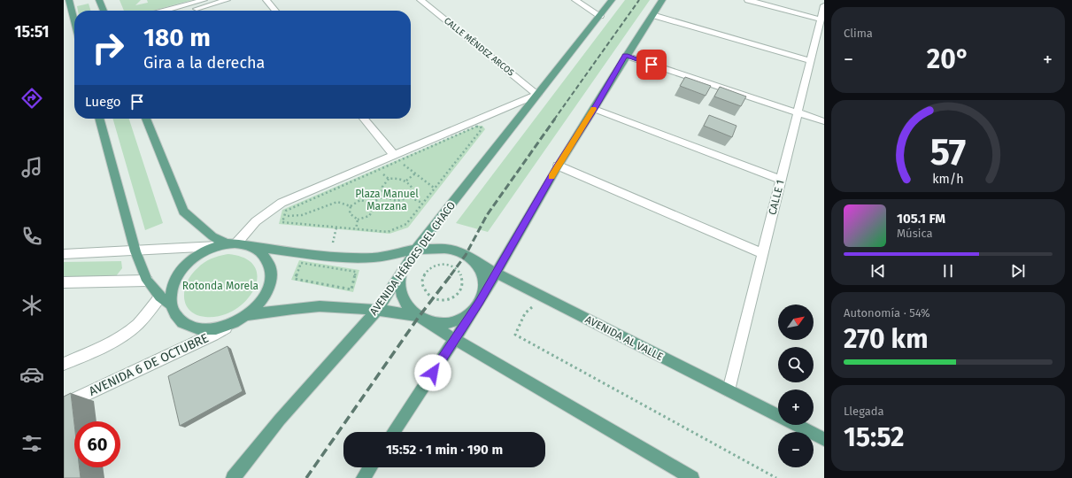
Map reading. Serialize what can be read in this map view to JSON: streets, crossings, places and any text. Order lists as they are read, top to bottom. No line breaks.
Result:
{"streets":{"main road":["AVENIDA HÉROES DEL CHACO","AVENIDA AL VALLE"],"street":["CALLE MÉNDEZ ARCOS","CALLE 1","AVENIDA 6 DE OCTUBRE"]},"crossings":[["CALLE MÉNDEZ ARCOS","AVENIDA HÉROES DEL CHACO"],["CALLE 1","AVENIDA AL VALLE"]],"parks":["Plaza Manuel Marzana","Rotonda Morela"],"north":"top right","page":{"tabs":"15:51","tile":["Clima",["Autonomía · 54%","270 km"],["Llegada","15:52"]],"turn":["180 m","Gira a la derecha"],"heat":["−","20°","+"],"then":"Luego","song":["105.1 FM","Música"],"map_buttons":["+","−"],"limit":"60","trip":"15:52 · 1 min · 190 m","gauge":["57","km/h"]}}
